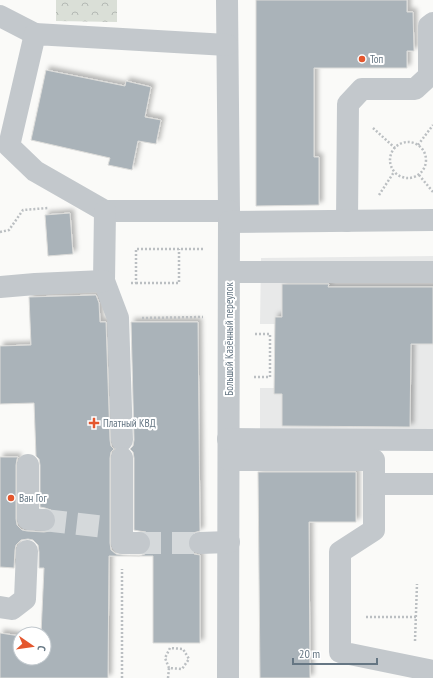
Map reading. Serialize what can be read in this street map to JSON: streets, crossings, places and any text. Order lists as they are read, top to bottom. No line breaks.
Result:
{"streets":{"street":["Большой Казённый переулок"]},"places":{"other":["Топ","Ван Гог"],"health":["Платный КВД"]},"scale_bar":"20 m","north":"right"}
